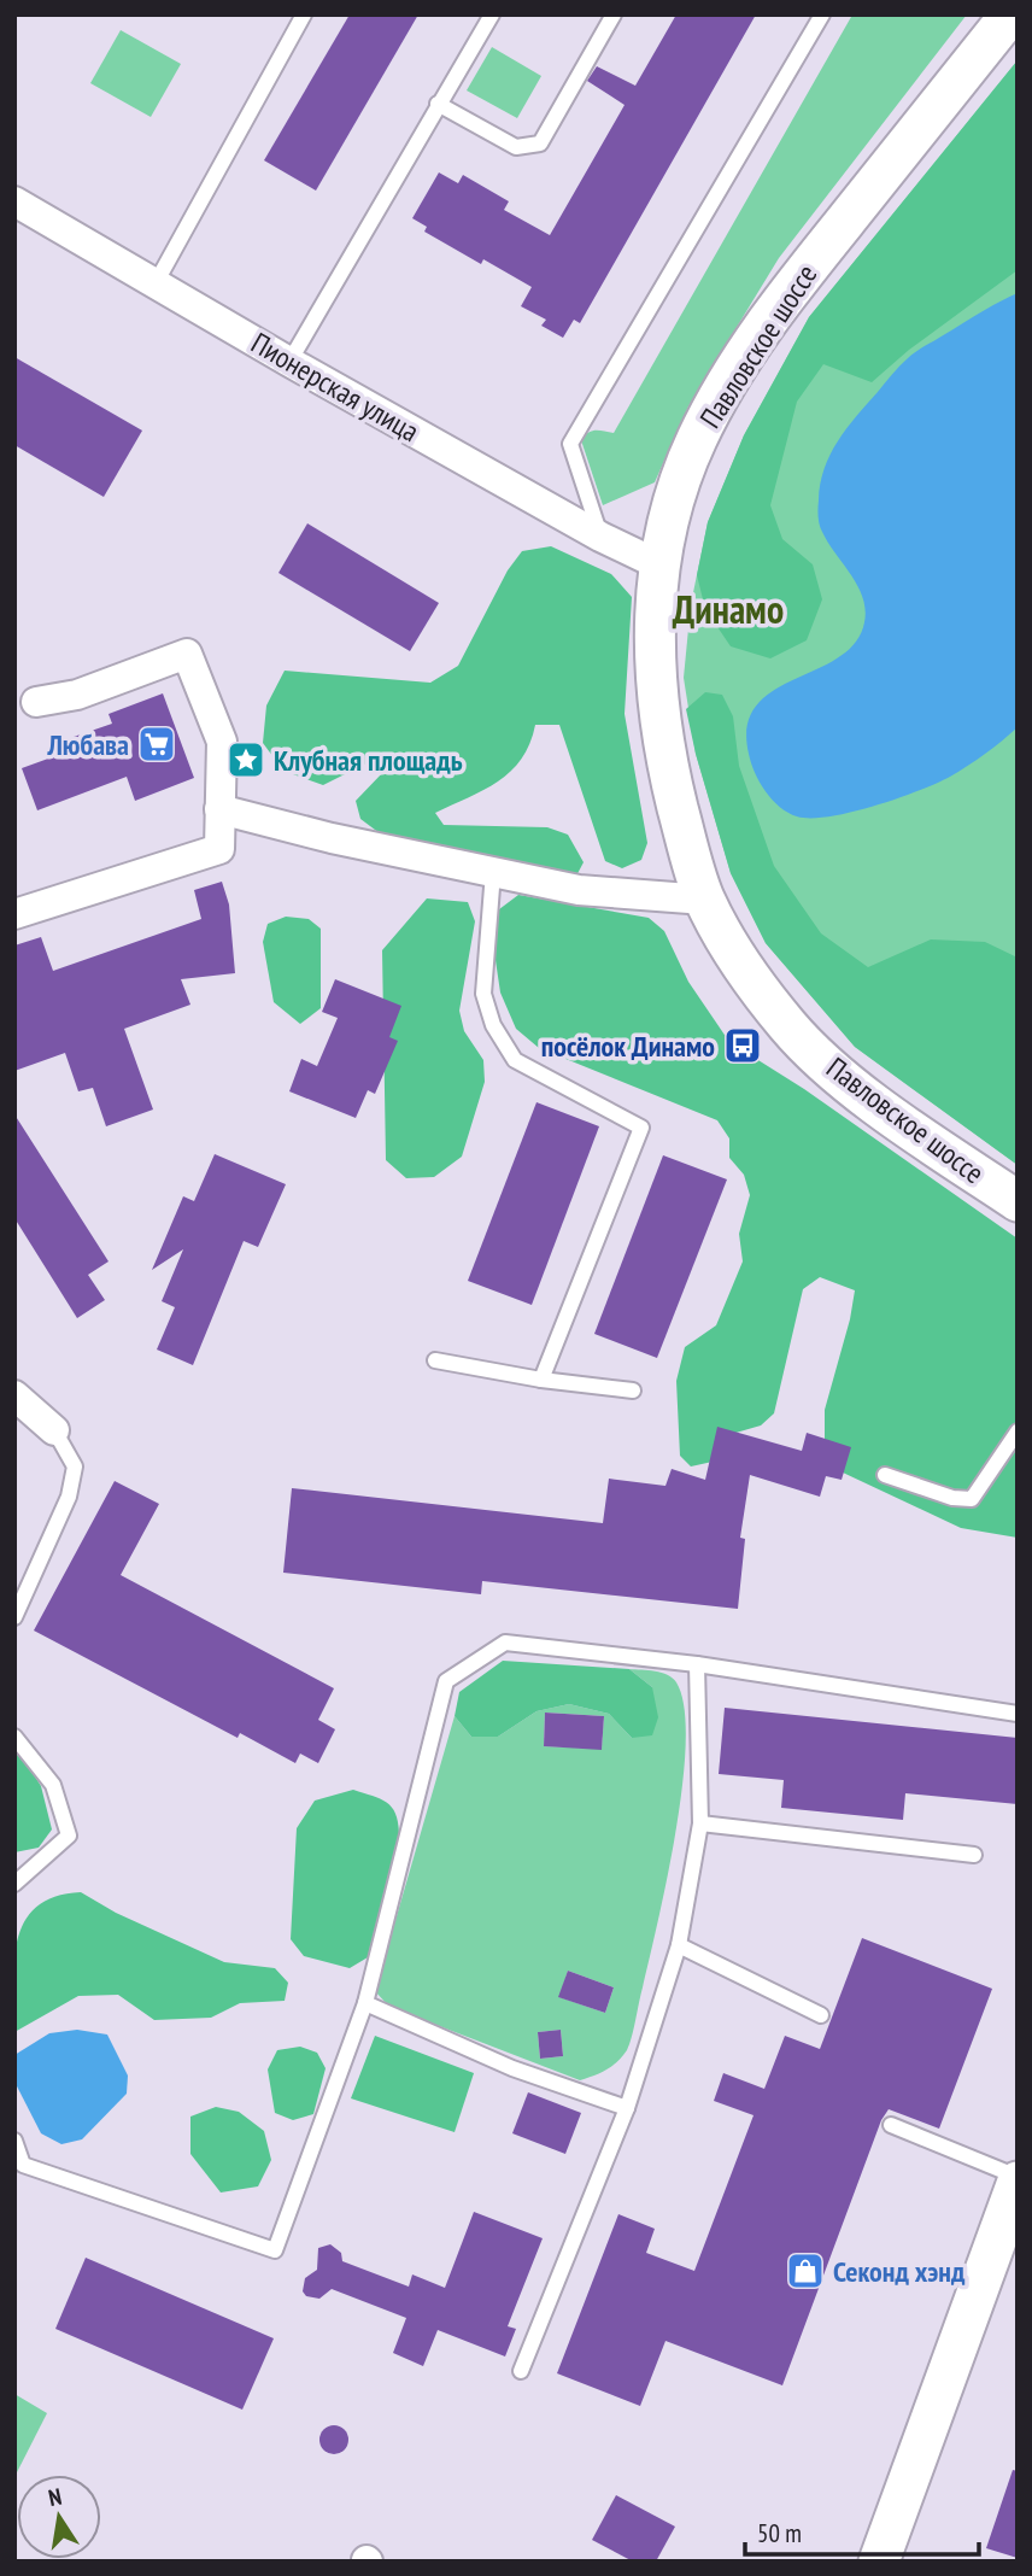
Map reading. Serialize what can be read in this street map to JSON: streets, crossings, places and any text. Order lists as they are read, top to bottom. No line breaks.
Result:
{"streets":{"main road":["Павловское шоссе"],"street":["Пионерская улица"]},"crossings":[["Павловское шоссе","Пионерская улица"]],"districts":["Динамо"],"places":{"supermarket":["Любава"],"place":["Клубная площадь"],"bus stop":["посёлок Динамо"],"shop":["Секонд хэнд"]},"scale_bar":"50 m","north":"top"}
